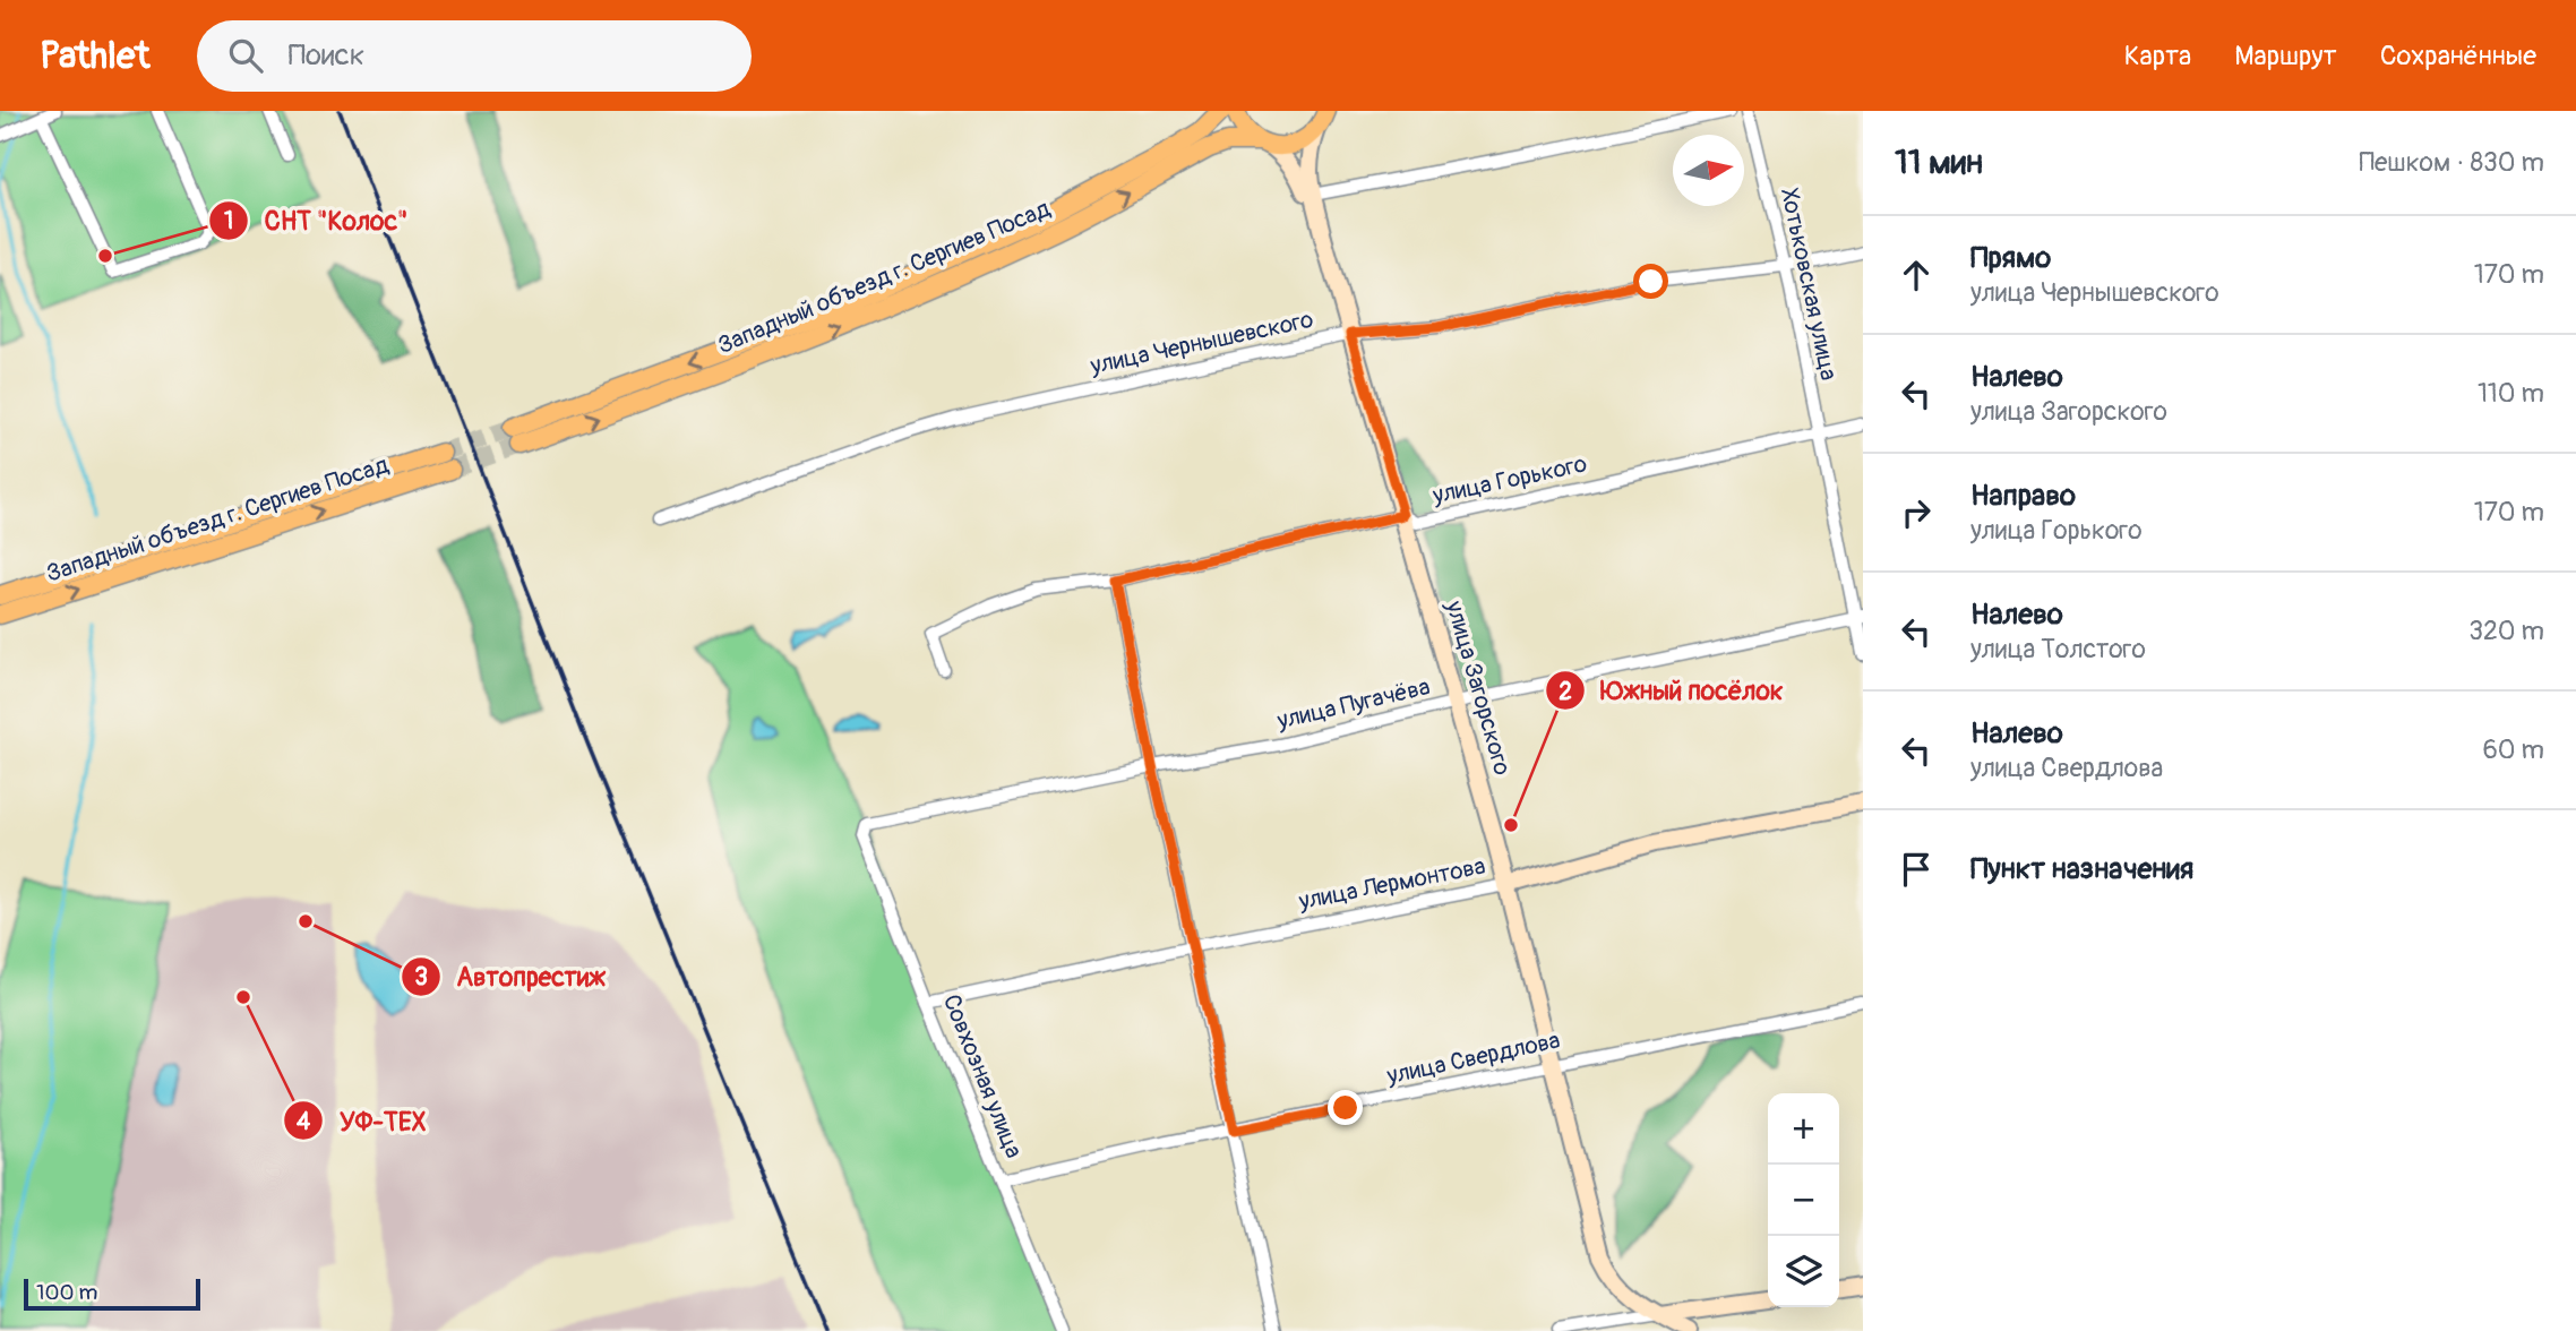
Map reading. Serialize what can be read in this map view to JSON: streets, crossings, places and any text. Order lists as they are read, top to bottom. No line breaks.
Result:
{"streets":{"main road":["Западный объезд г. Сергиев Посад","улица Загорского","улица Лермонтова"],"street":["Хотьковская улица","улица Чернышевского","улица Горького","улица Пугачёва","улица Свердлова","Совхозная улица"]},"crossings":[["Хотьковская улица","улица Чернышевского"],["Хотьковская улица","улица Горького"],["Хотьковская улица","улица Пугачёва"],["улица Чернышевского","улица Загорского"],["улица Горького","улица Загорского"],["улица Загорского","улица Пугачёва"],["улица Загорского","улица Лермонтова"],["улица Загорского","улица Свердлова"],["улица Пугачёва","Совхозная улица"],["улица Лермонтова","Совхозная улица"],["улица Свердлова","Совхозная улица"]],"places":["СНТ \"Колос\"","Южный посёлок","Автопрестиж","УФ-ТЕХ"],"scale_bar":"100 m","north":"right","page":{"header":"Pathlet","search":"Поиск","nav":["Карта","Маршрут","Сохранённые"],"heading":["11 мин","Пешком · 830 m"],"list":[["Прямо","улица Чернышевского","170 m"],["Налево","улица Загорского","110 m"],["Направо","улица Горького","170 m"],["Налево","улица Толстого","320 m"],["Налево","улица Свердлова","60 m"],"Пункт назначения"],"map_buttons":["+","−"],"scale":"100 m"}}
